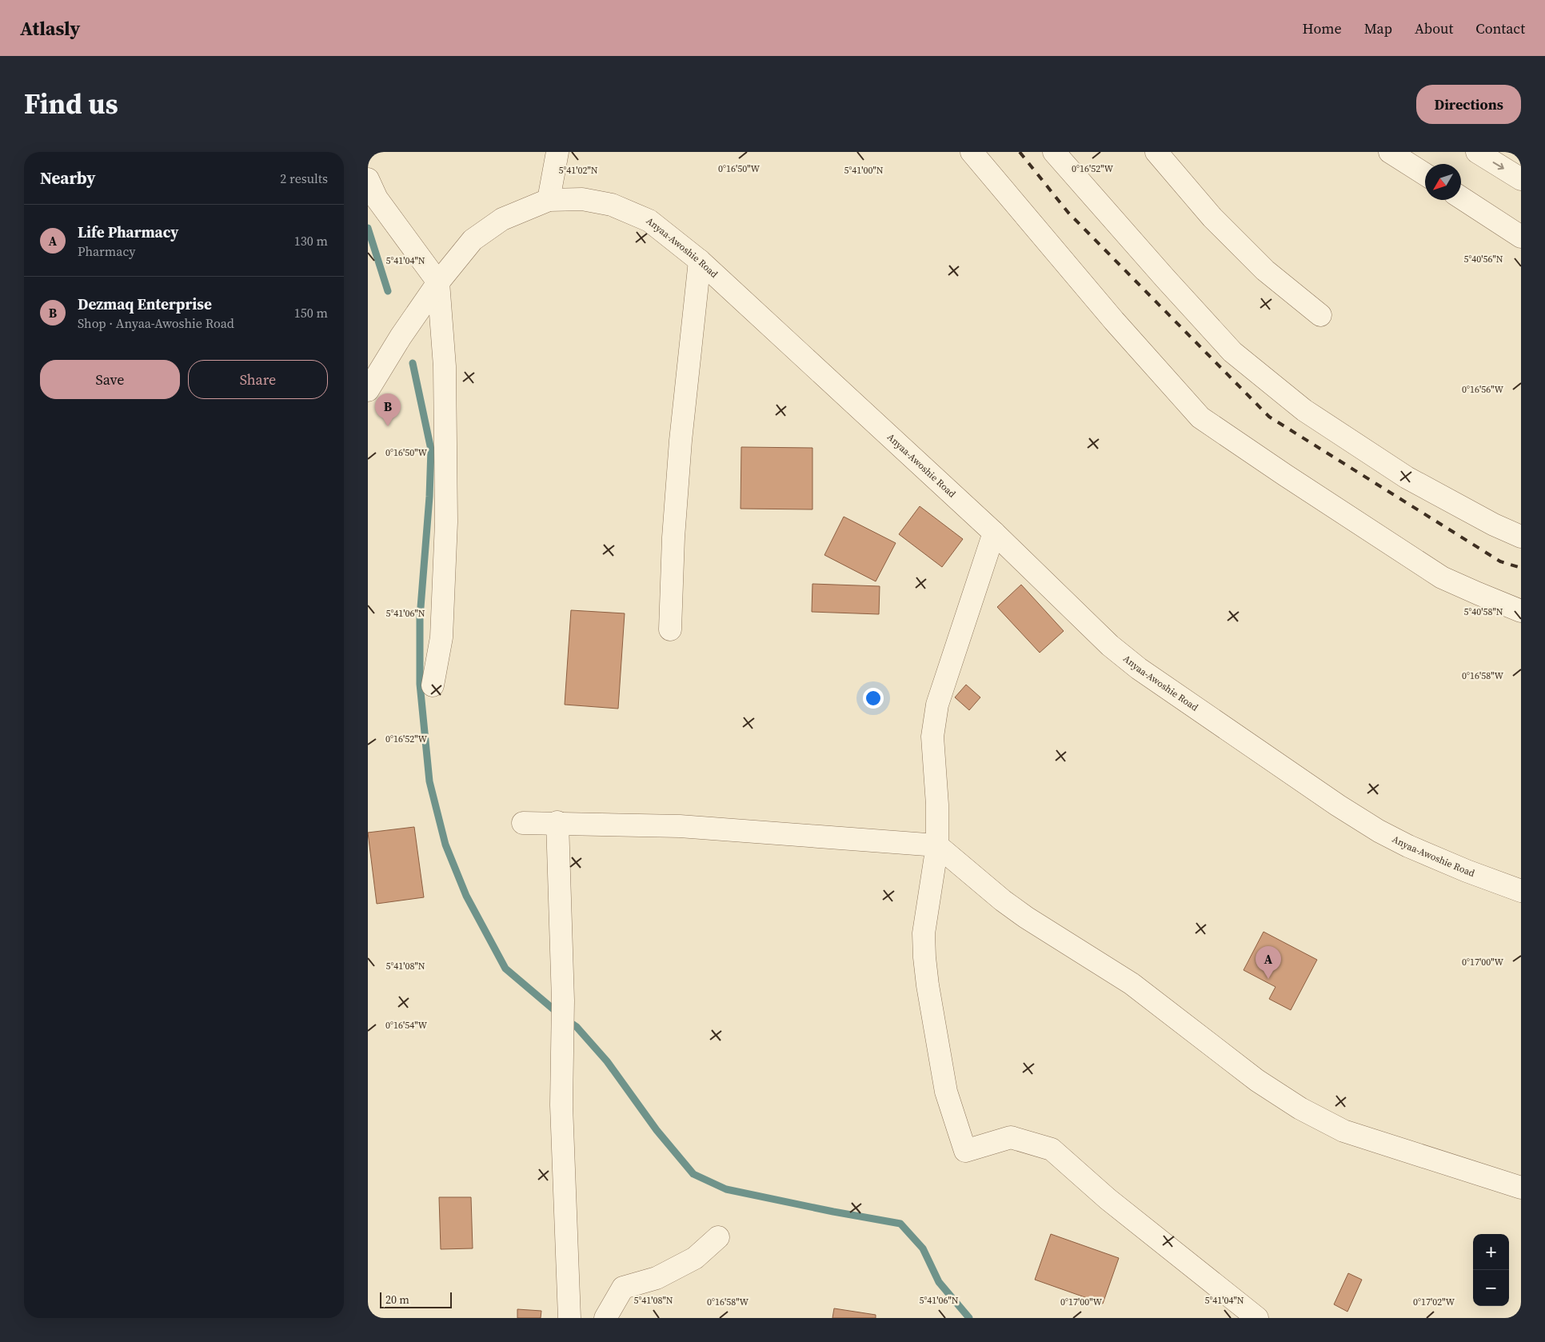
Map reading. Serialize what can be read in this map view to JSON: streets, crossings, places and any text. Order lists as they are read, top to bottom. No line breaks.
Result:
{"streets":{"street":["Anyaa-Awoshie Road"]},"scale_bar":"20 m","north":"bottom left","page":{"header":"Atlasly","nav":["Home","Map","About","Contact"],"title":"Find us","buttons":["Directions",["Save","Share"]],"heading":["Nearby","2 results"],"list":[{"mark":"A","name":"Life Pharmacy","note":"Pharmacy","value":"130 m"},{"mark":"B","name":"Dezmaq Enterprise","note":"Shop · Anyaa-Awoshie Road","value":"150 m"}],"pins":["B","A"],"map_buttons":["+","−"],"scale":"20 m"},"coordinates":["0°16'50\"W","0°16'52\"W","5°41'02\"N","5°41'00\"N","5°40'56\"N","5°41'04\"N","0°16'56\"W","5°40'58\"N","5°41'06\"N","0°16'58\"W","0°17'00\"W","5°41'08\"N","0°16'54\"W","0°17'02\"W"]}
